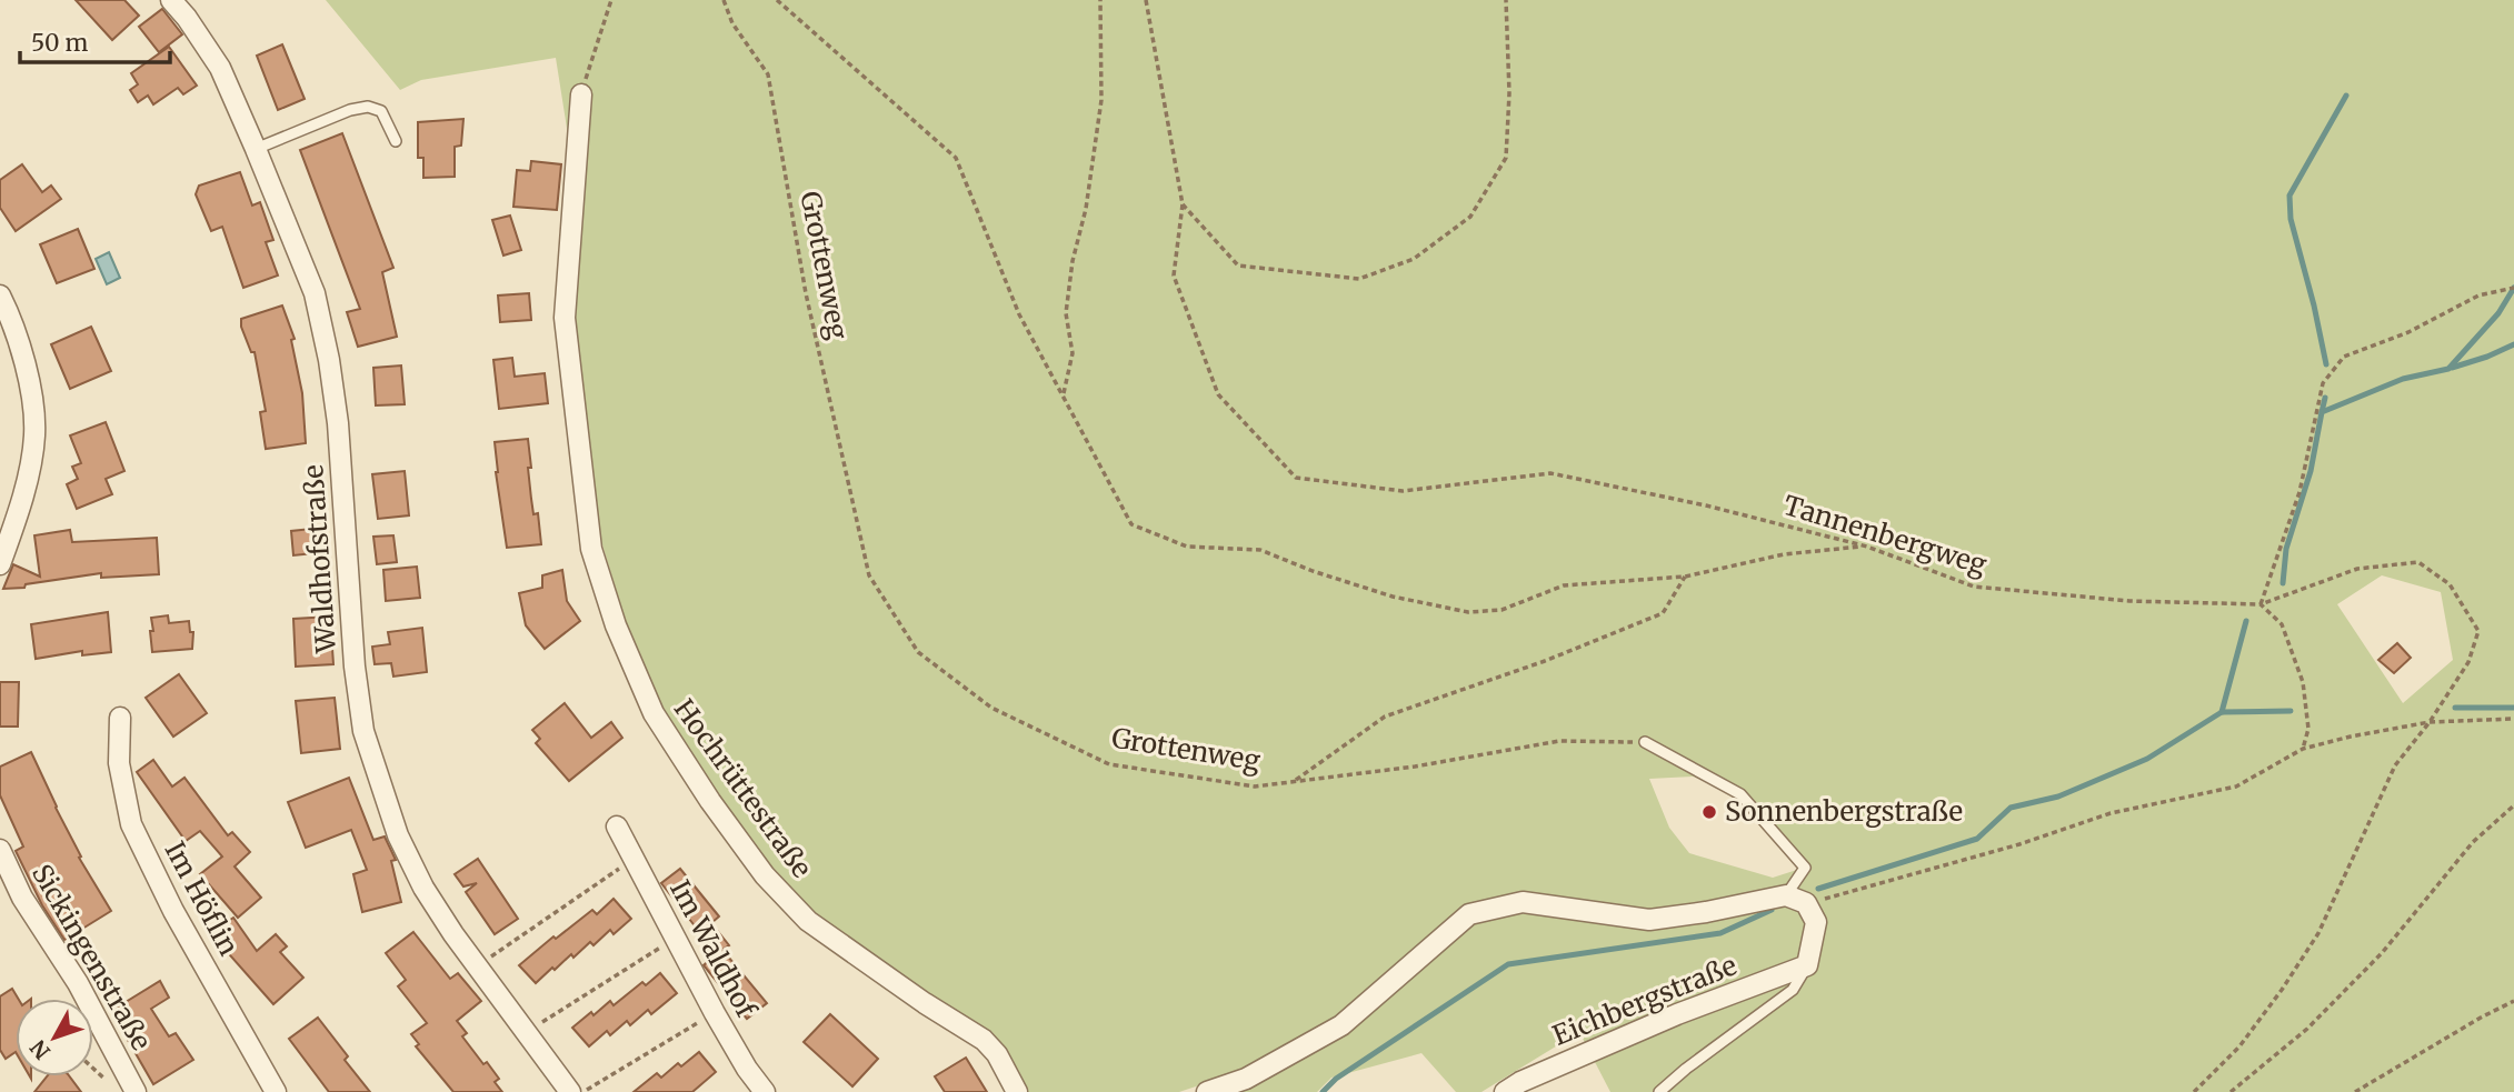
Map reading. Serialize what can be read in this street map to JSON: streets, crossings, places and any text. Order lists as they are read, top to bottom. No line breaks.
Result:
{"streets":{"street":["Waldhofstraße","Hochrüttestraße","Im Höflin","Im Waldhof","Sickingenstraße","Eichbergstraße"],"path":["Grottenweg","Tannenbergweg"]},"places":["Sonnenbergstraße"],"scale_bar":"50 m","north":"bottom left"}
